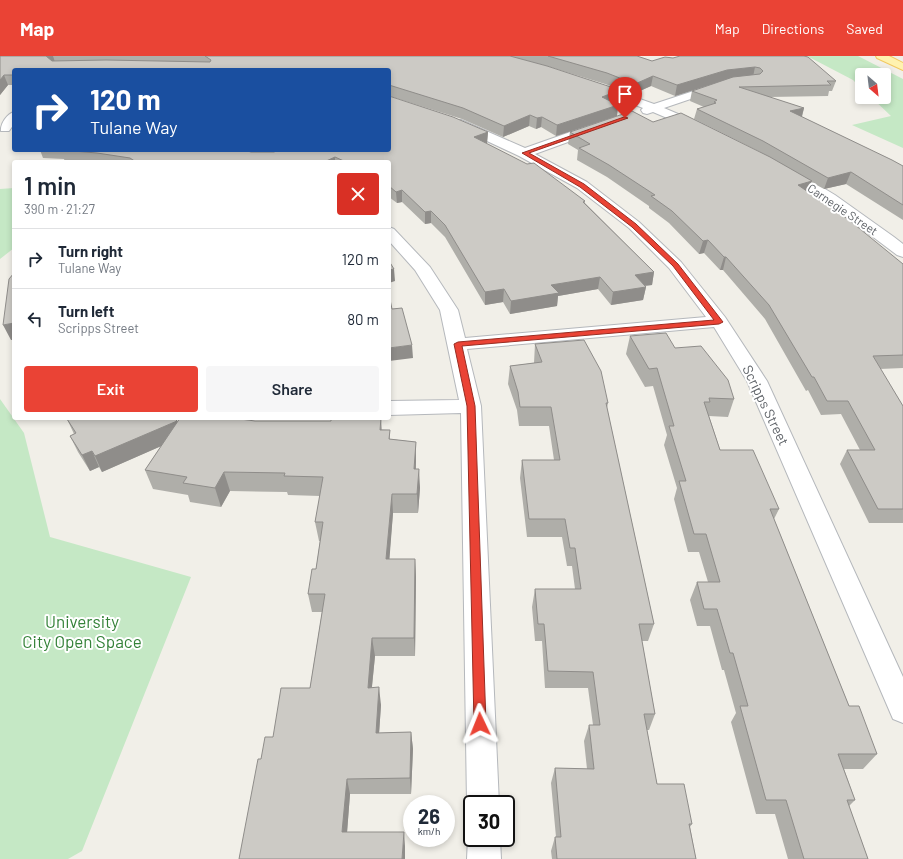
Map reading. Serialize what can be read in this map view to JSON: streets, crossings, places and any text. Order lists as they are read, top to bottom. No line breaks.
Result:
{"streets":{"street":["Carnegie Street","Scripps Street"]},"parks":["University City Open Space"],"north":"bottom right","page":{"header":"Map","nav":["Map","Directions","Saved"],"turn":["120 m","Tulane Way"],"heading":["1 min","390 m · 21:27"],"list":[{"name":"Turn right","note":"Tulane Way","value":"120 m"},{"name":"Turn left","note":"Scripps Street","value":"80 m"}],"buttons":["Exit","Share"],"speed":"26 km/h","limit":"30"}}
